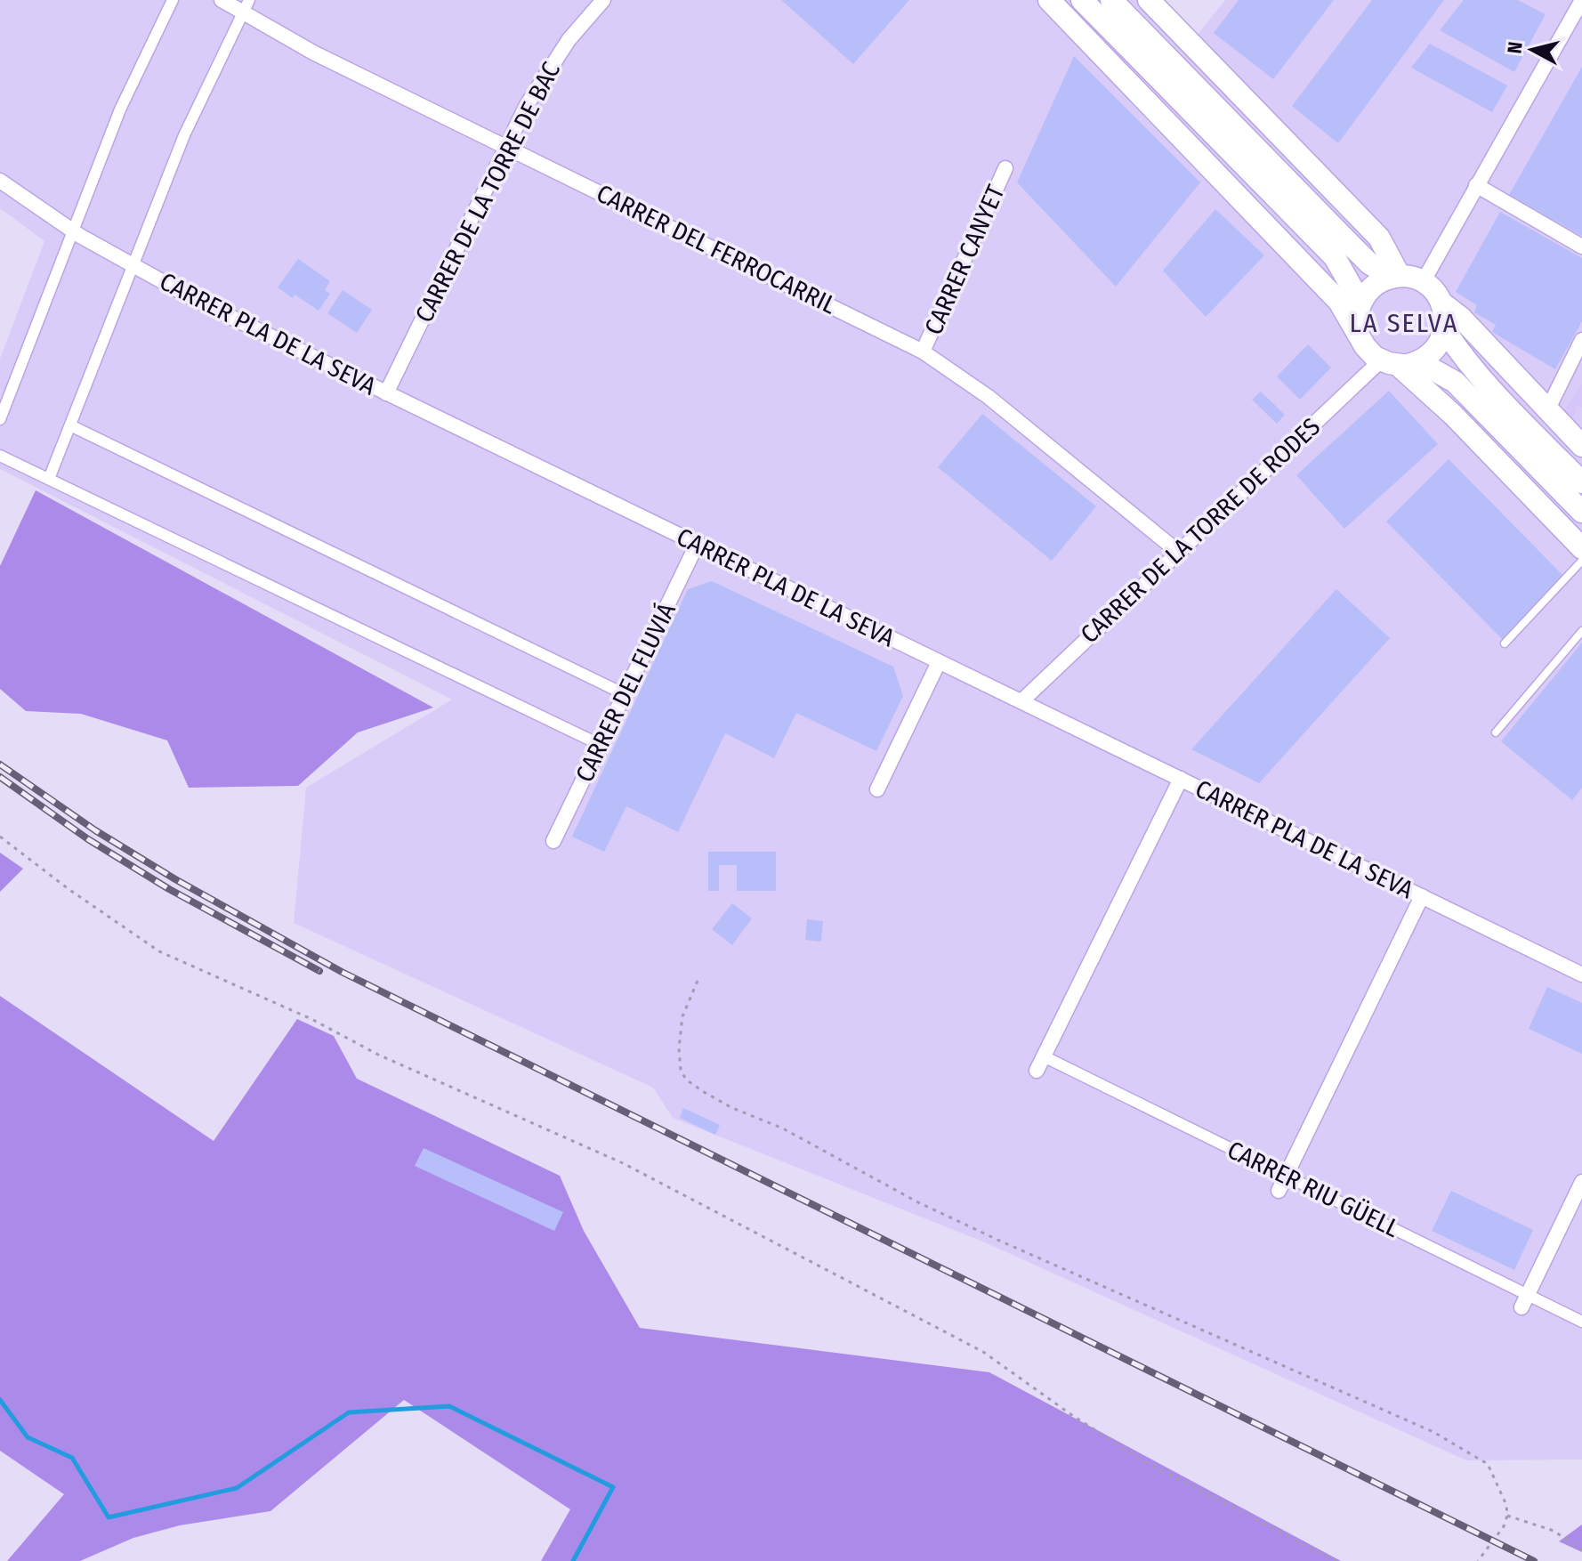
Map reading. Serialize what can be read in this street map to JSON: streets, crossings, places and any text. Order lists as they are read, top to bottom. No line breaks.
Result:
{"streets":{"street":["CARRER DE LA TORRE DE BAC","CARRER DEL FERROCARRIL","CARRER CANYET","CARRER PLA DE LA SEVA","CARRER DE LA TORRE DE RODES","CARRER DEL FLUVIÁ","CARRER RIU GÜELL"]},"crossings":[["CARRER DE LA TORRE DE BAC","CARRER DEL FERROCARRIL"],["CARRER DE LA TORRE DE BAC","CARRER PLA DE LA SEVA"],["CARRER DEL FERROCARRIL","CARRER CANYET"],["CARRER DEL FERROCARRIL","CARRER DE LA TORRE DE RODES"],["CARRER PLA DE LA SEVA","CARRER DE LA TORRE DE RODES"],["CARRER PLA DE LA SEVA","CARRER DEL FLUVIÁ"]],"districts":["LA SELVA"],"north":"left"}
